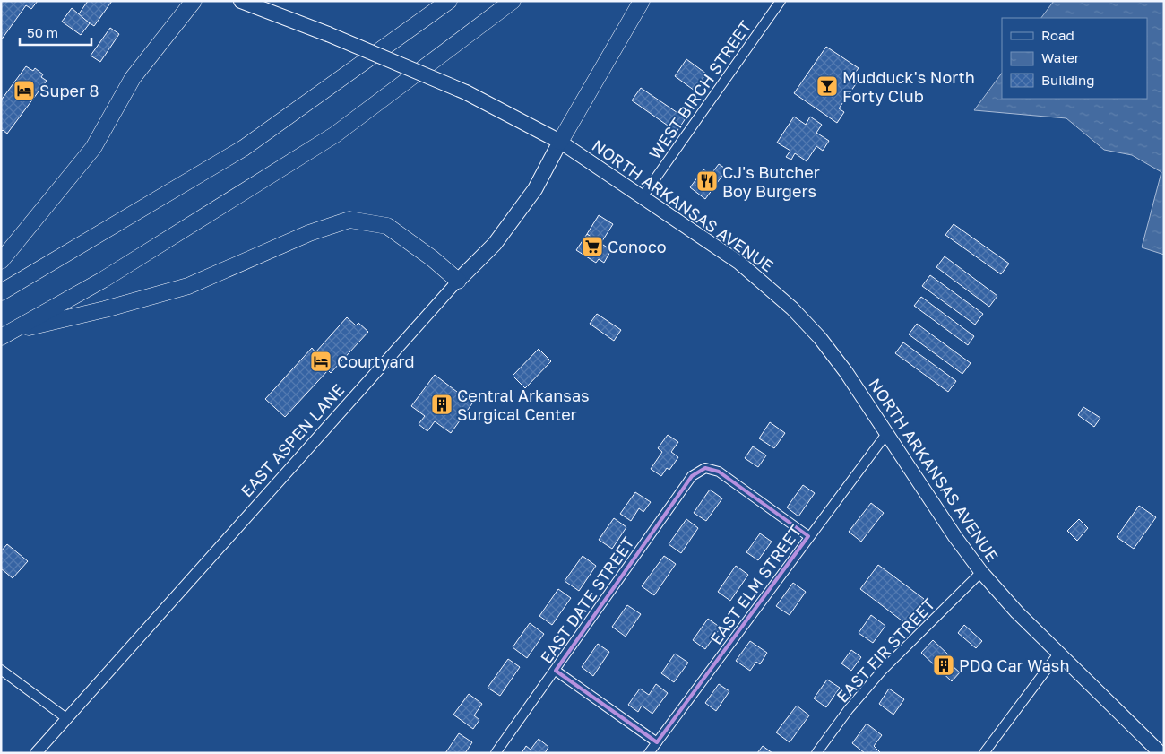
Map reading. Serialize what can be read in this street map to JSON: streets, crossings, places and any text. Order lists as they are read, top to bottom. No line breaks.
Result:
{"streets":{"highway":["NORTH ARKANSAS AVENUE","EAST ASPEN LANE"],"street":["WEST BIRCH STREET","EAST ELM STREET","EAST DATE STREET","EAST FIR STREET"]},"crossings":[["WEST BIRCH STREET","NORTH ARKANSAS AVENUE"],["NORTH ARKANSAS AVENUE","EAST ASPEN LANE"],["NORTH ARKANSAS AVENUE","EAST ELM STREET"],["NORTH ARKANSAS AVENUE","EAST FIR STREET"],["EAST ELM STREET","EAST DATE STREET"]],"places":{"bar":["Mudduck's North Forty Club"],"hotel":["Super 8","Courtyard"],"restaurant":["CJ's Butcher Boy Burgers"],"supermarket":["Conoco"],"building":["Central Arkansas Surgical Center","PDQ Car Wash"]},"legend":["Road","Water","Building"],"scale_bar":"50 m"}
